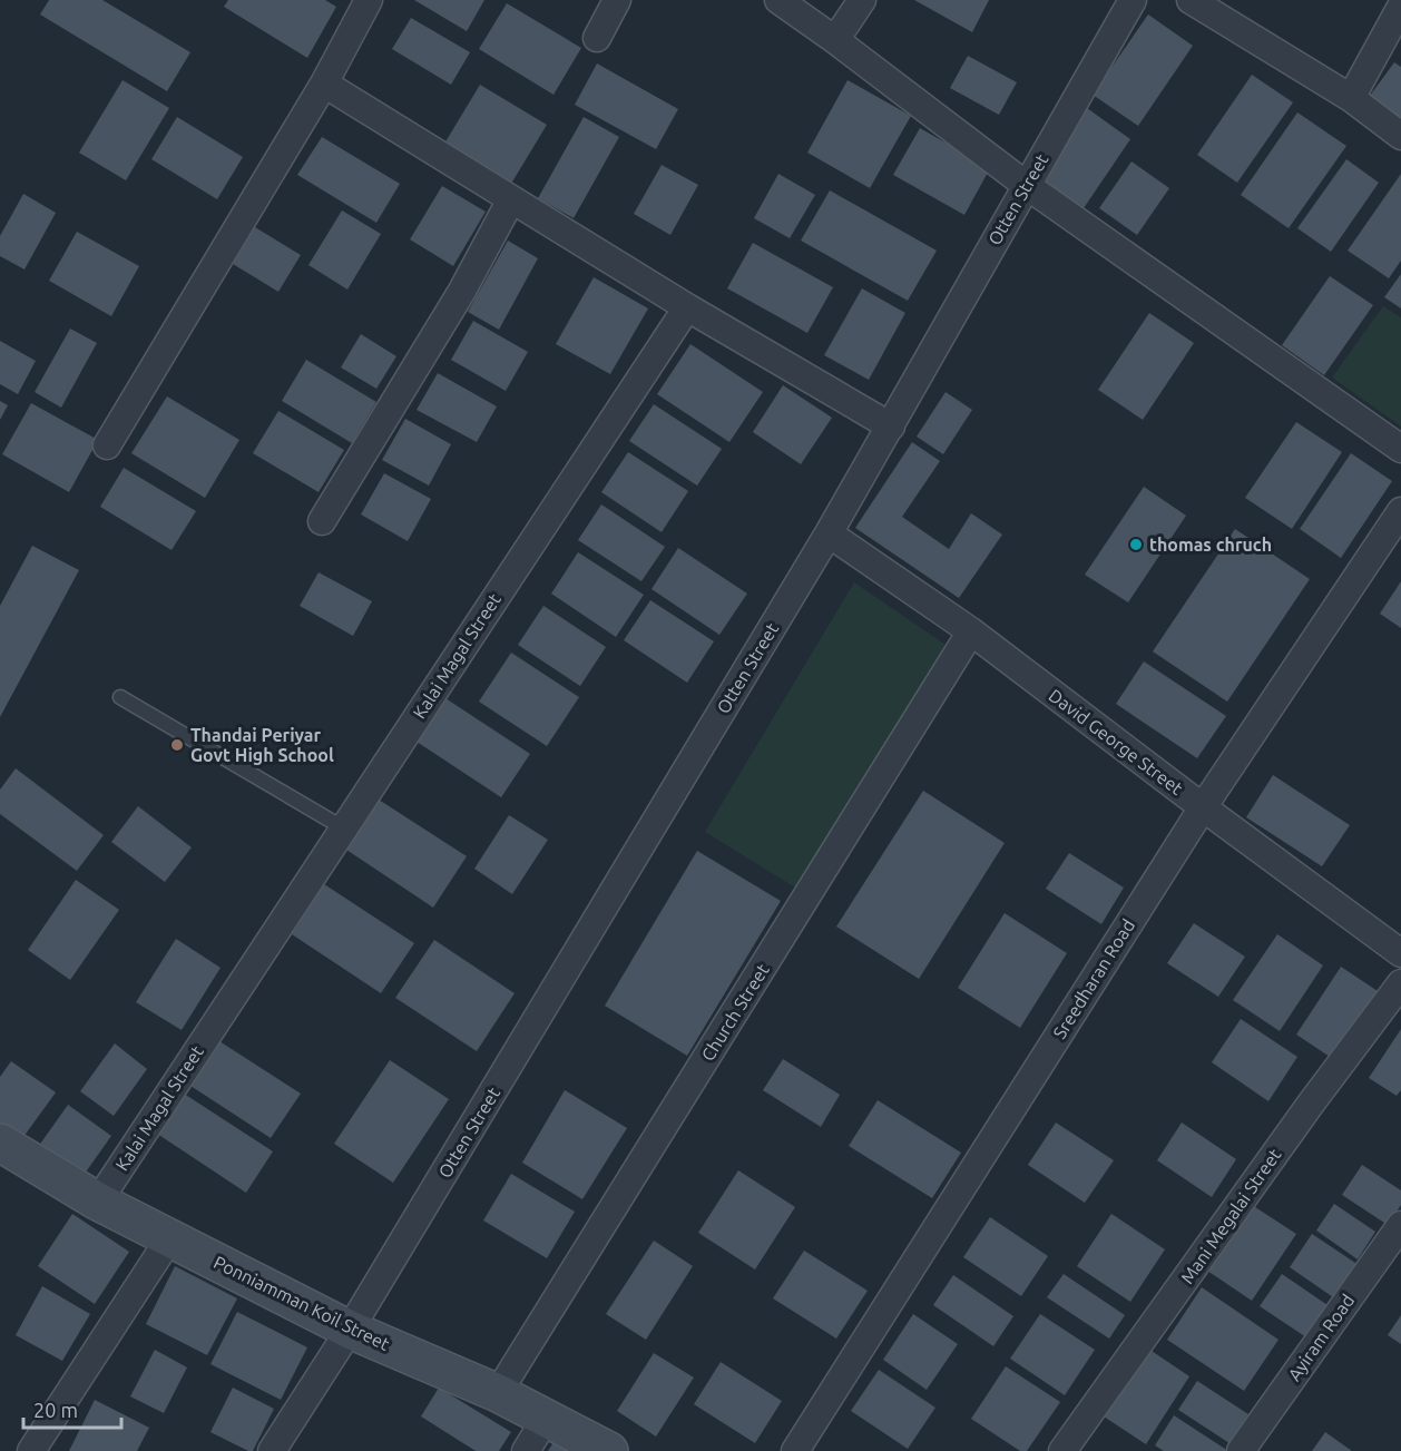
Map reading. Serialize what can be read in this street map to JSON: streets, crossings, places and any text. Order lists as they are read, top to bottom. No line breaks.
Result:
{"streets":{"street":["Otten Street","Kalai Magal Street","David George Street","Sreedharan Road","Church Street","Mani Megalai Street","Ponniamman Koil Street","Ayiram Road"]},"crossings":[["Otten Street","David George Street"],["Otten Street","Ponniamman Koil Street"],["Kalai Magal Street","Ponniamman Koil Street"],["David George Street","Sreedharan Road"],["David George Street","Church Street"],["Church Street","Ponniamman Koil Street"]],"places":["thomas chruch","Thandai Periyar Govt High School"],"scale_bar":"20 m"}
